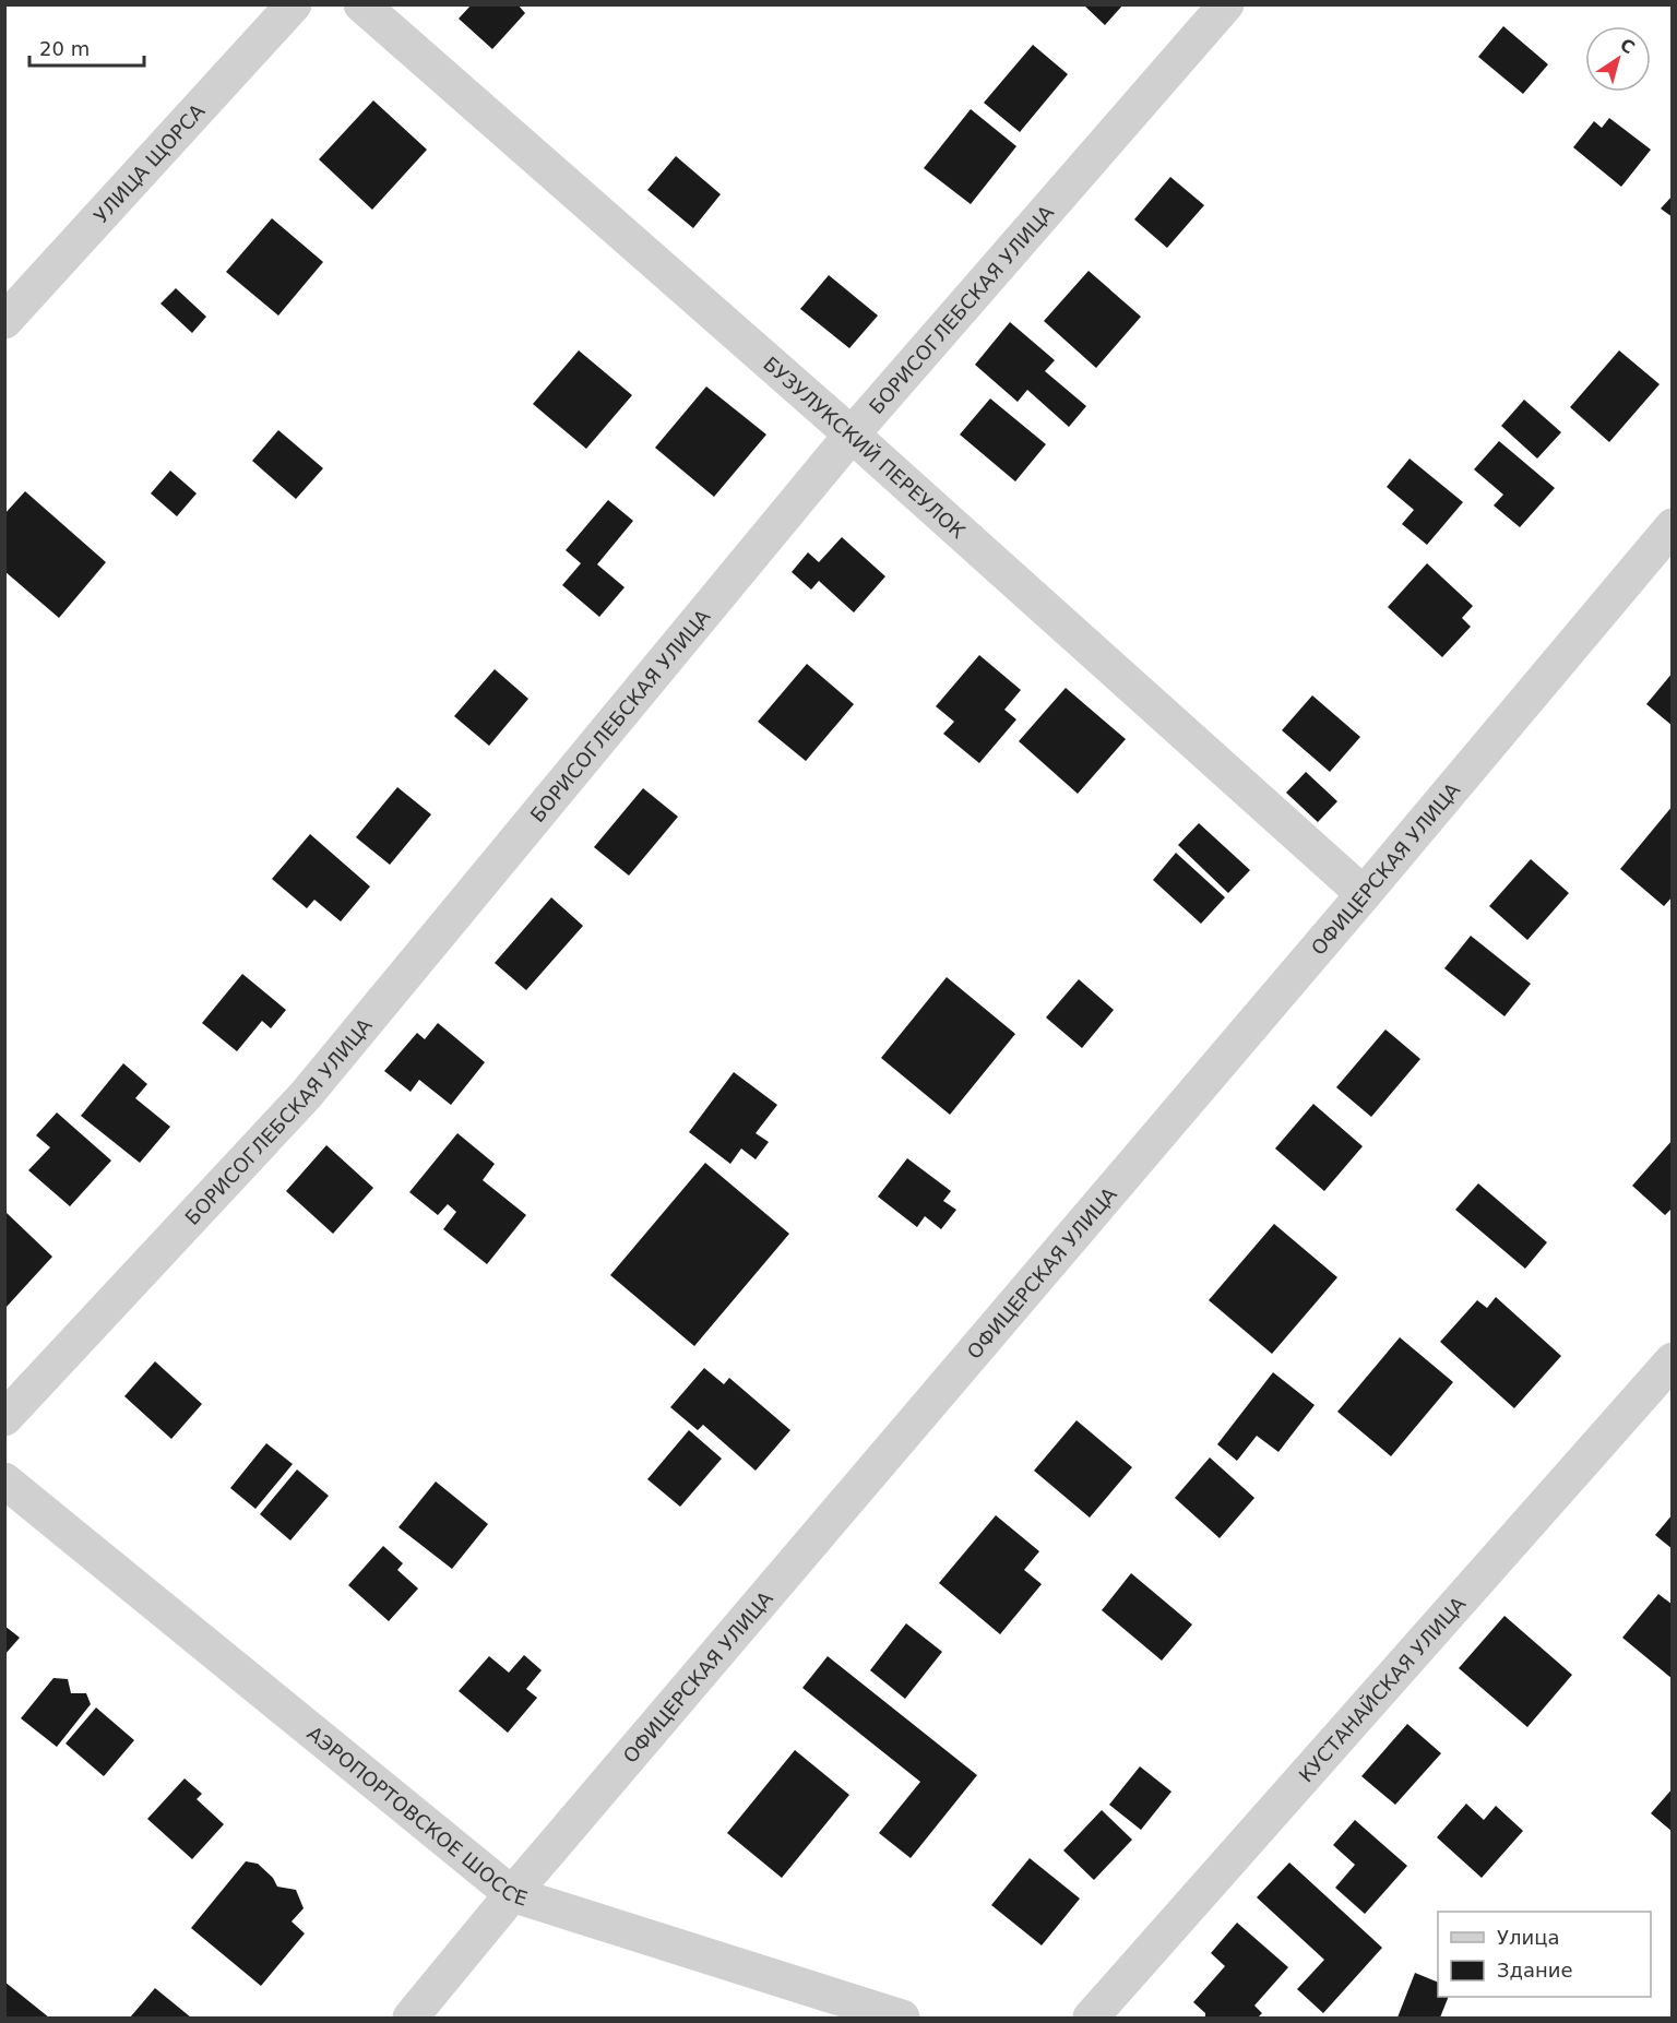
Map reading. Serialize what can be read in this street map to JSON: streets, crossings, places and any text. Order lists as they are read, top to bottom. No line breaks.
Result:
{"streets":{"street":["УЛИЦА ЩОРСА","БОРИСОГЛЕБСКАЯ УЛИЦА","БУЗУЛУКСКИЙ ПЕРЕУЛОК","ОФИЦЕРСКАЯ УЛИЦА","КУСТАНАЙСКАЯ УЛИЦА","АЭРОПОРТОВСКОЕ ШОССЕ"]},"crossings":[["БОРИСОГЛЕБСКАЯ УЛИЦА","БУЗУЛУКСКИЙ ПЕРЕУЛОК"],["БУЗУЛУКСКИЙ ПЕРЕУЛОК","ОФИЦЕРСКАЯ УЛИЦА"],["ОФИЦЕРСКАЯ УЛИЦА","АЭРОПОРТОВСКОЕ ШОССЕ"]],"legend":["Улица","Здание"],"scale_bar":"20 m","north":"top right"}
